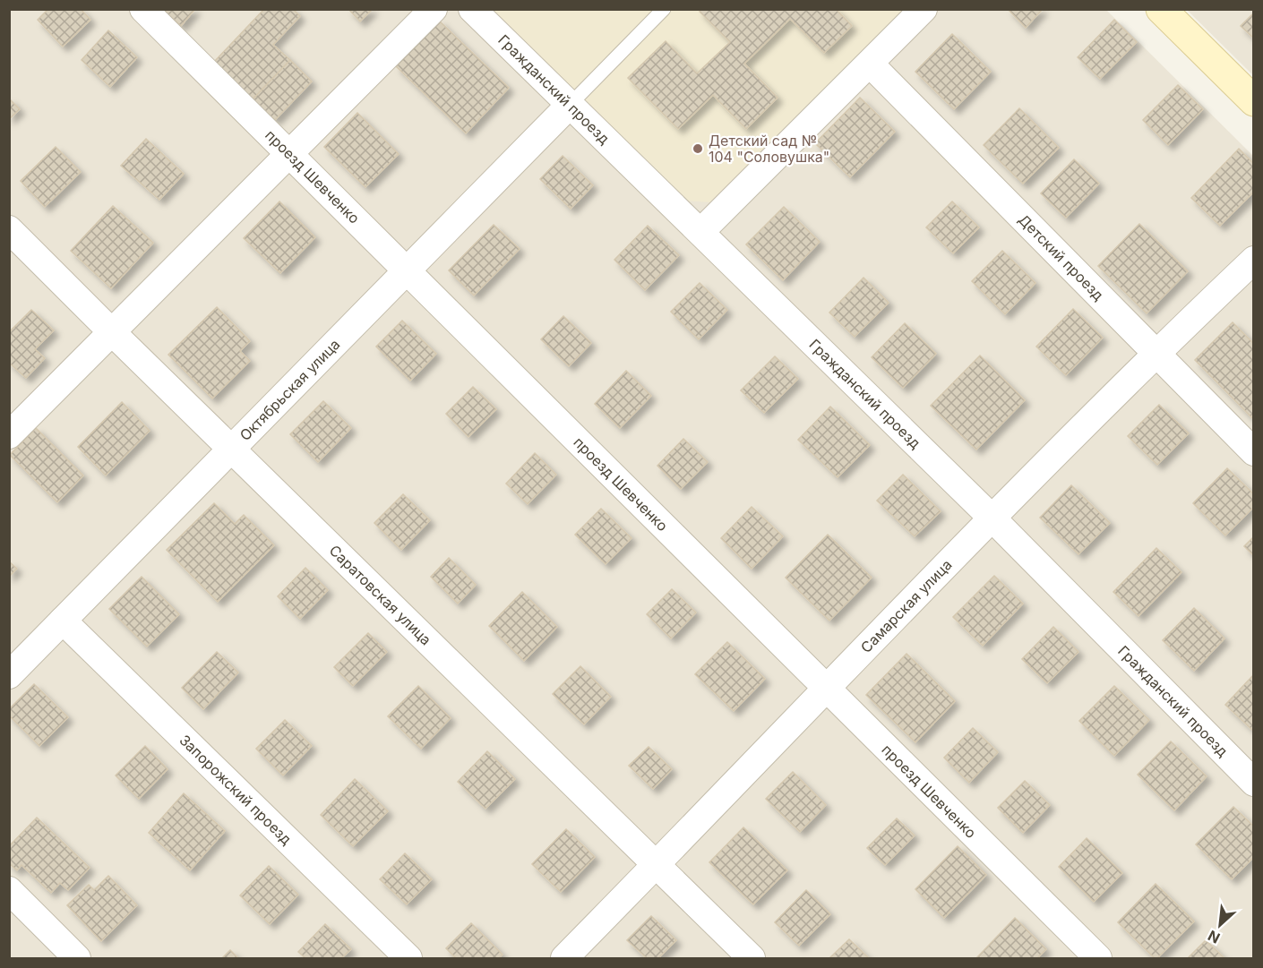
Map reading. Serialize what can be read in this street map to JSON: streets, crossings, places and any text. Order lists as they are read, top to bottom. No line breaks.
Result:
{"streets":{"street":["Гражданский проезд","проезд Шевченко","Детский проезд","Октябрьская улица","Саратовская улица","Самарская улица","Запорожский проезд"]},"crossings":[["Гражданский проезд","Октябрьская улица"],["Гражданский проезд","Самарская улица"],["проезд Шевченко","Октябрьская улица"],["проезд Шевченко","Самарская улица"],["Детский проезд","Самарская улица"],["Октябрьская улица","Саратовская улица"],["Октябрьская улица","Запорожский проезд"],["Саратовская улица","Самарская улица"]],"places":["Детский сад № 104 \"Соловушка\""],"north":"bottom left"}
